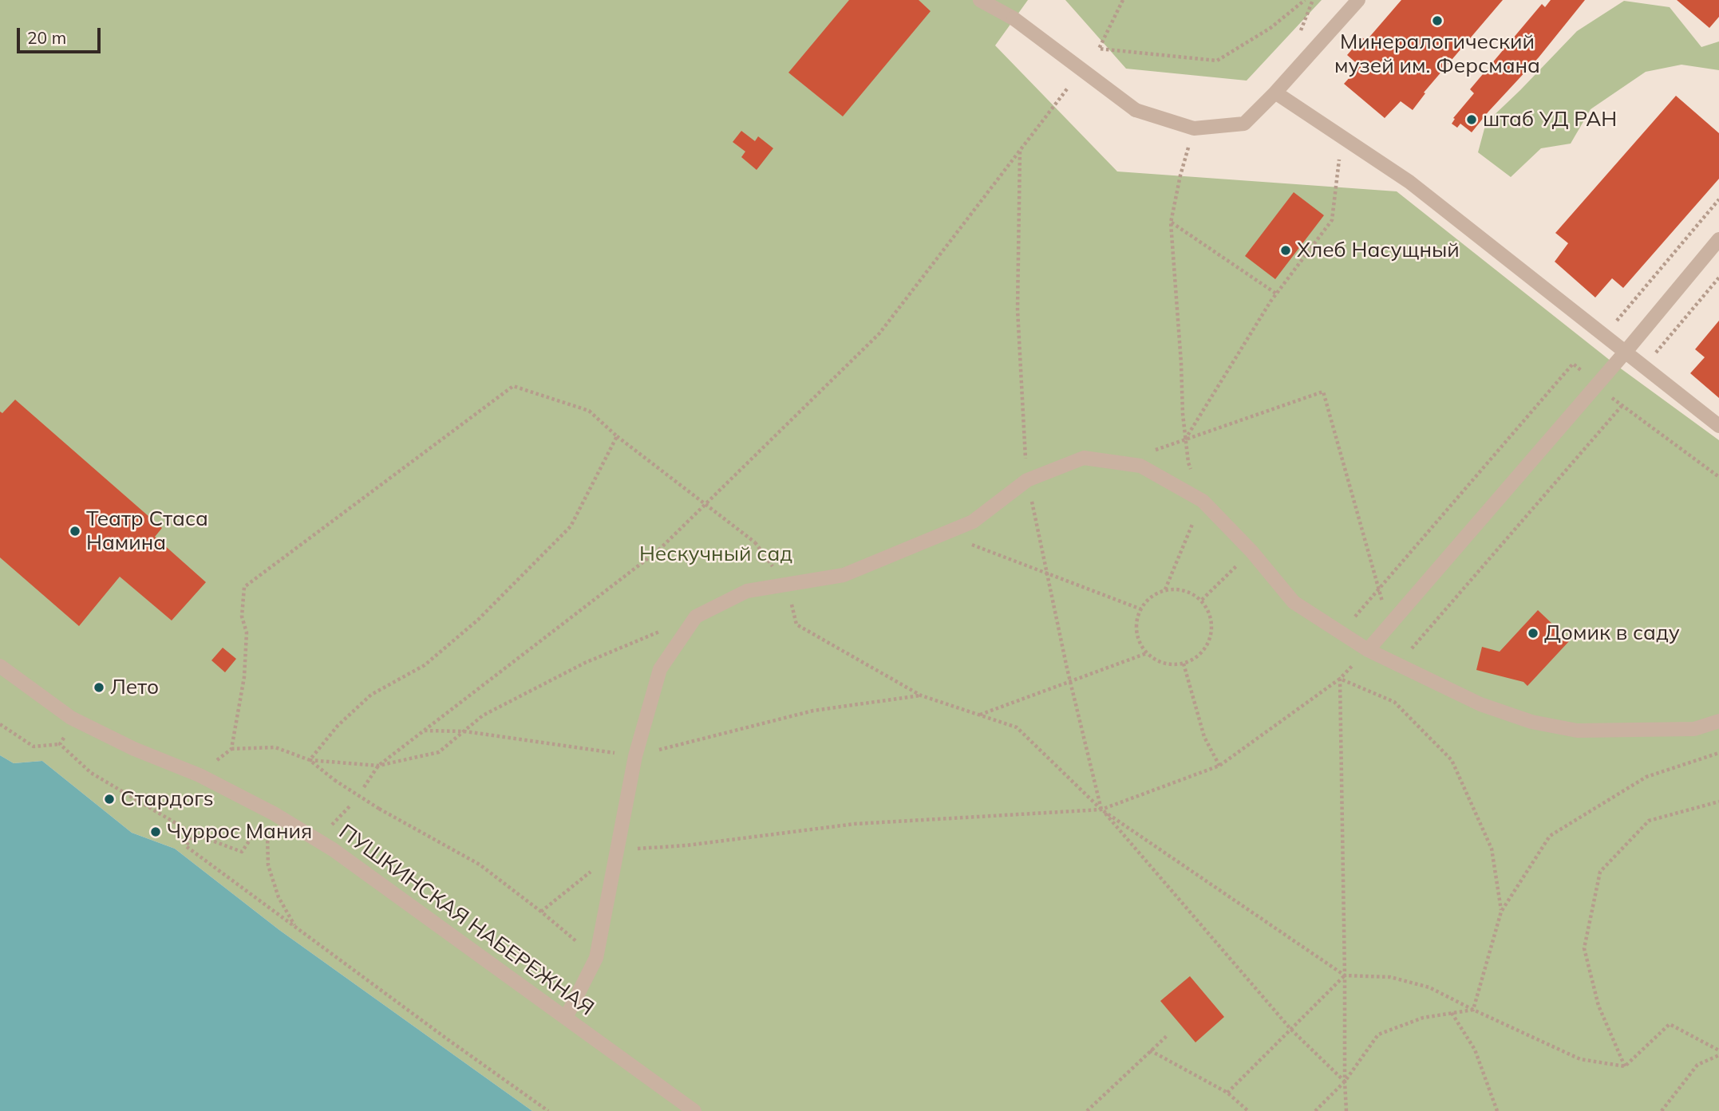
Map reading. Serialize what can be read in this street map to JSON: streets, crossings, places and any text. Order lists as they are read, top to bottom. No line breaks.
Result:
{"streets":{"lane":["ПУШКИНСКАЯ НАБЕРЕЖНАЯ"]},"parks":["Нескучный сад"],"places":["Минералогический музей им. Ферсмана","штаб УД РАН","Хлеб Насущный","Театр Стаса Намина","Домик в саду","Лето","Стардогs","Чуррос Мания"],"scale_bar":"20 m"}
